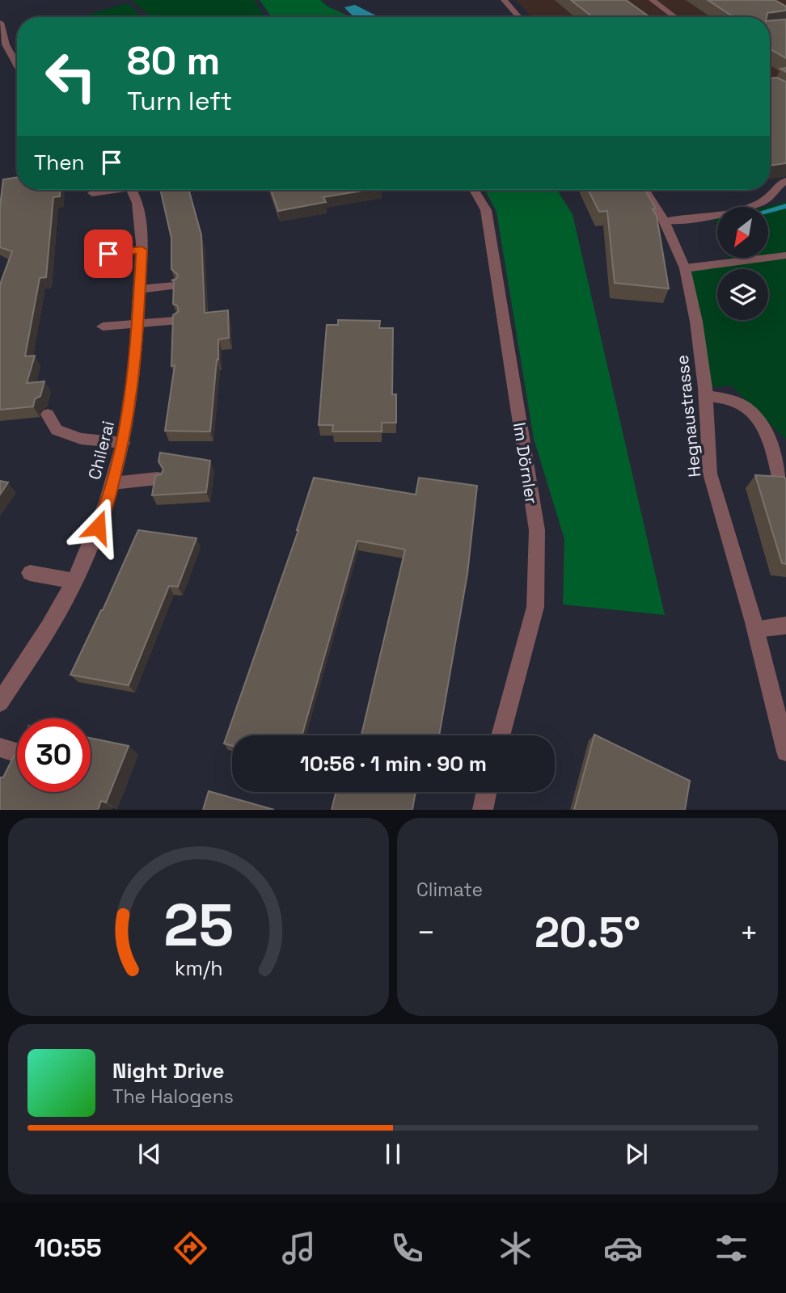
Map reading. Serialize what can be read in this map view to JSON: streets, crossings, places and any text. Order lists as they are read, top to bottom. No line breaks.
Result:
{"streets":{"street":["Hegnaustrasse","Chilerai","Im Dörnler"]},"north":"bottom left","page":{"turn":["80 m","Turn left"],"then":"Then","limit":"30","trip":"10:56 · 1 min · 90 m","tile":"Climate","heat":["−","20.5°","+"],"song":["Night Drive","The Halogens"],"tabs":"10:55","gauge":["25","km/h"]}}
